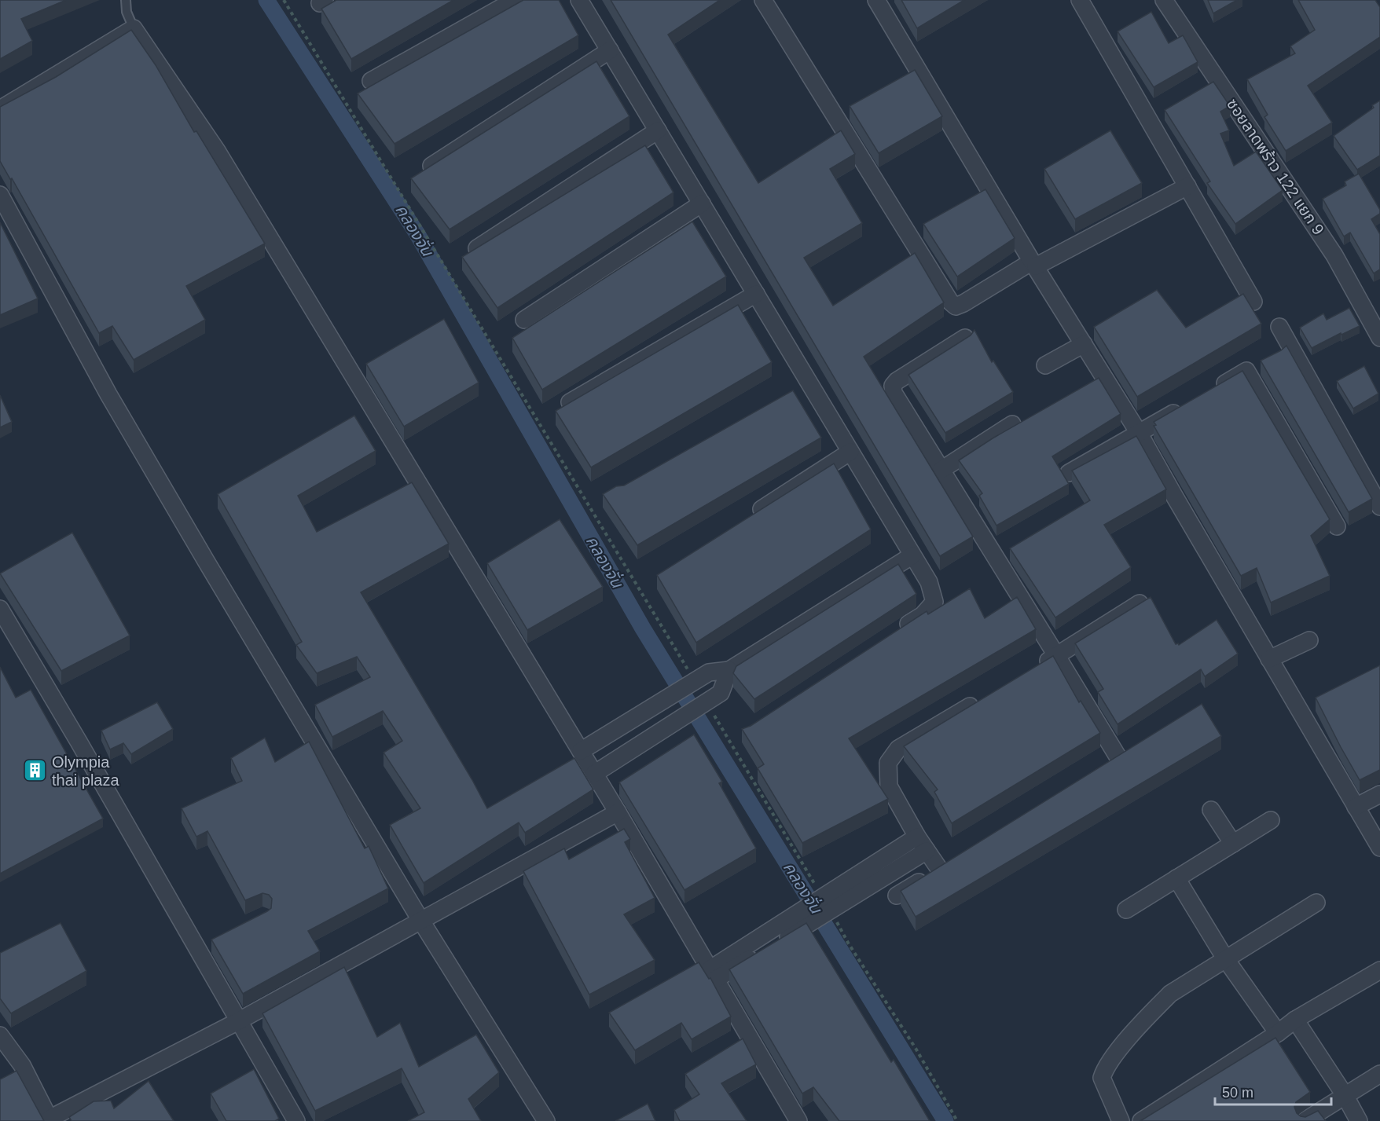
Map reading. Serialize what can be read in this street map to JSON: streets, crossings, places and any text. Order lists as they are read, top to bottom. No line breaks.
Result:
{"streets":{"street":["ซอยลาดพร้าว 122 แยก 9"]},"water":["คลองจั่น"],"places":{"building":["Olympia thai plaza"]},"scale_bar":"50 m"}
